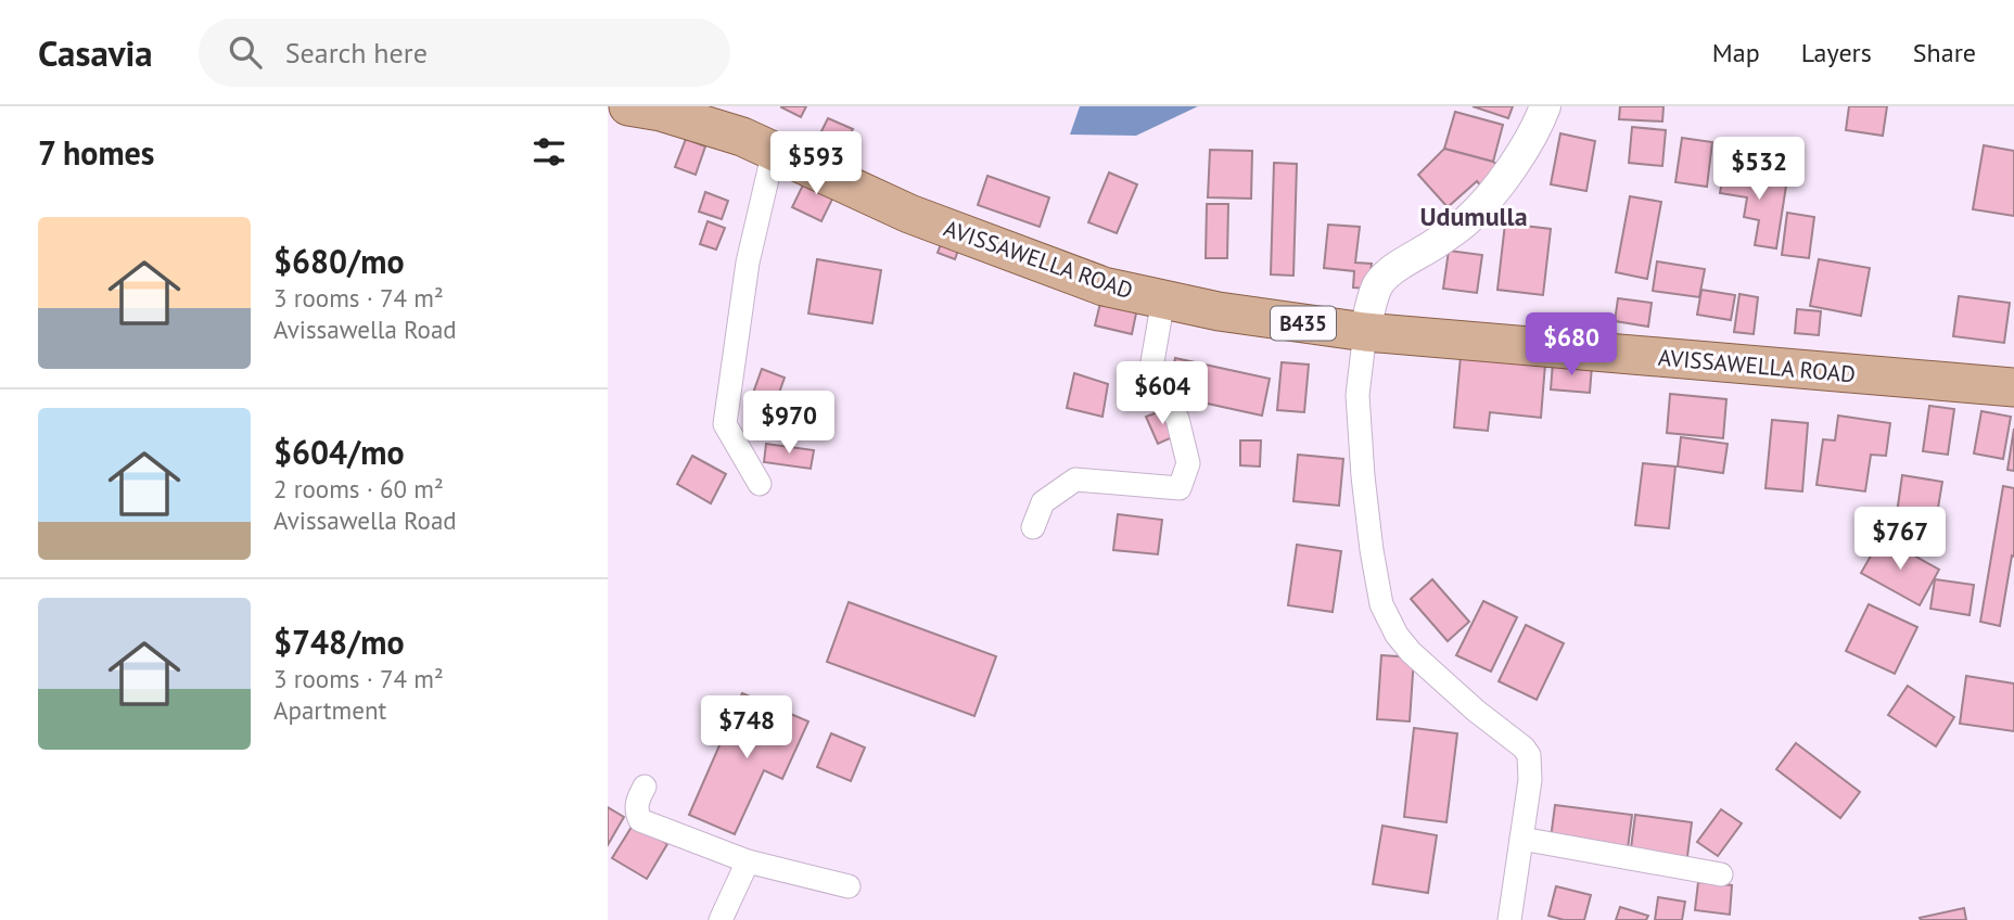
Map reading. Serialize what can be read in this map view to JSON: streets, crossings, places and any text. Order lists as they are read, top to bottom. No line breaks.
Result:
{"streets":{"main road":["AVISSAWELLA ROAD","B435"]},"districts":["Udumulla"],"page":{"header":"Casavia","search":"Search here","nav":["Map","Layers","Share"],"heading":"7 homes","price":["$593","$532","$680","$604","$970","$767","$748"],"list":[{"name":"$680/mo","note":"3 rooms · 74 m² · Avissawella Road"},{"name":"$604/mo","note":"2 rooms · 60 m² · Avissawella Road"},{"name":"$748/mo","note":"3 rooms · 74 m² · Apartment"}]}}
